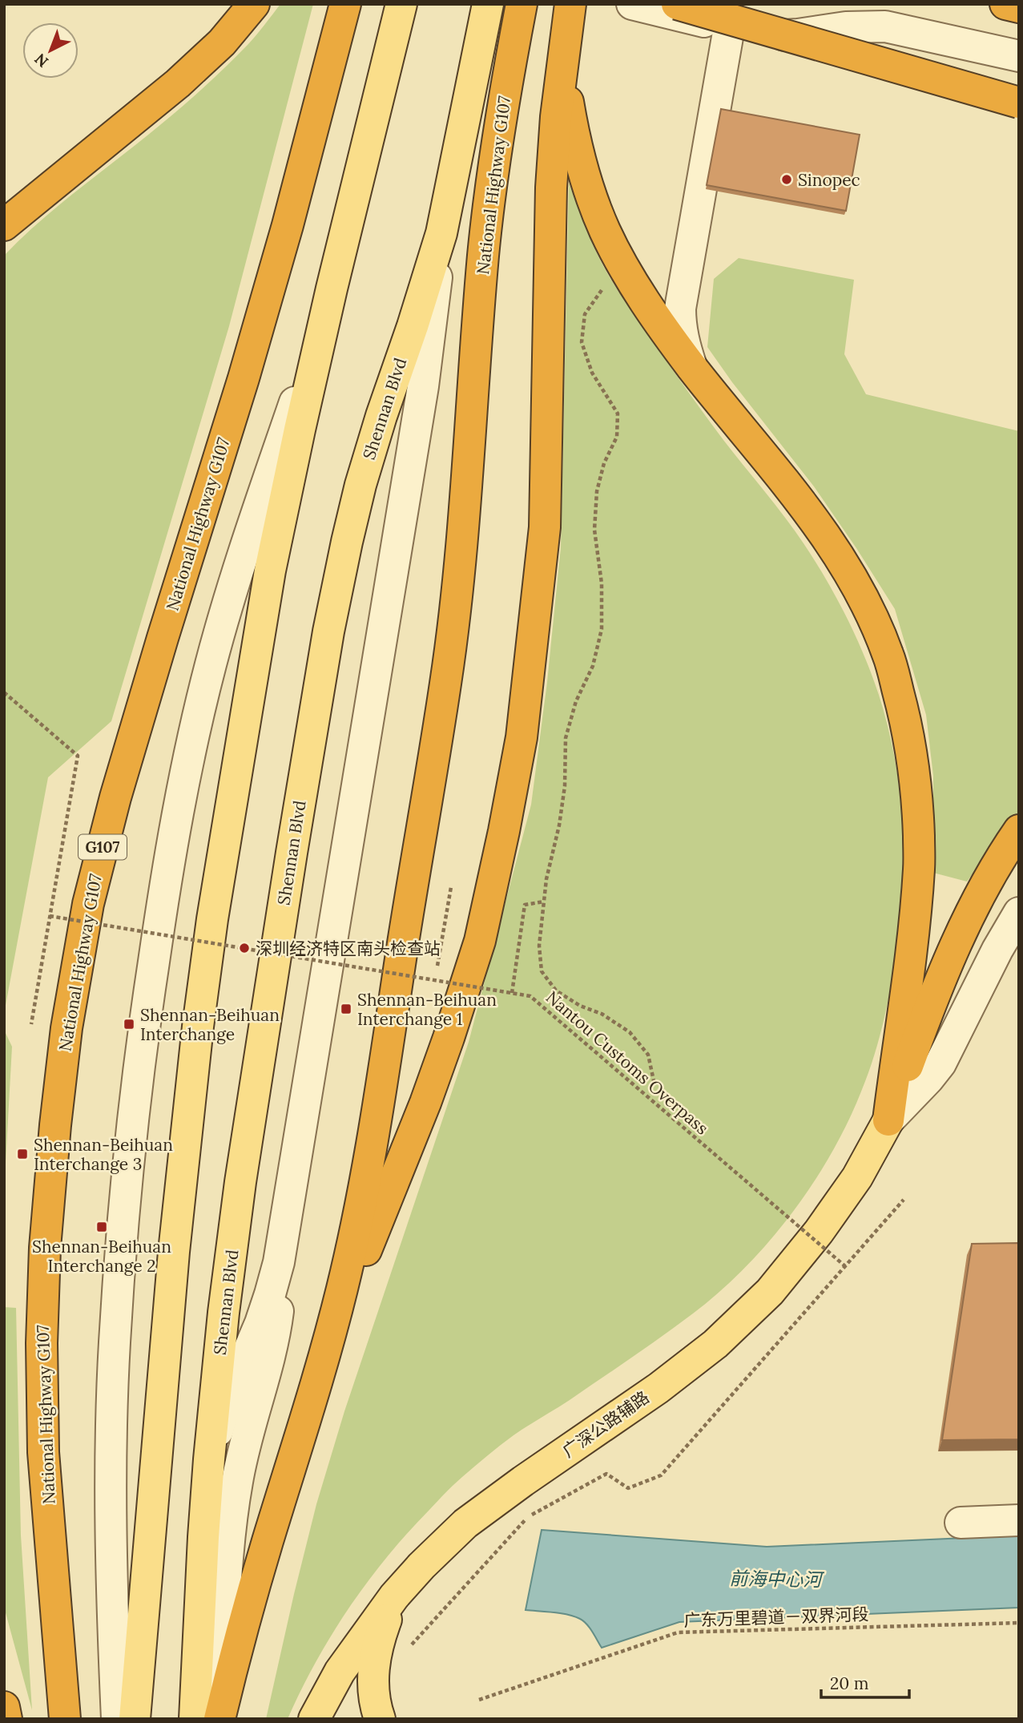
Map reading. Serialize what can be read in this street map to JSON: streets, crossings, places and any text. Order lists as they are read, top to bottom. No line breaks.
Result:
{"streets":{"highway":["National Highway G107","G107"],"main road":["Shennan Blvd","广深公路辅路"],"path":["Nantou Customs Overpass","广东万里碧道－双界河段"]},"water":["前海中心河"],"places":{"other":["Sinopec","深圳经济特区南头检查站"],"transit":["Shennan-Beihuan Interchange 1","Shennan-Beihuan Interchange","Shennan-Beihuan Interchange 3","Shennan-Beihuan Interchange 2"]},"scale_bar":"20 m","north":"bottom left"}
